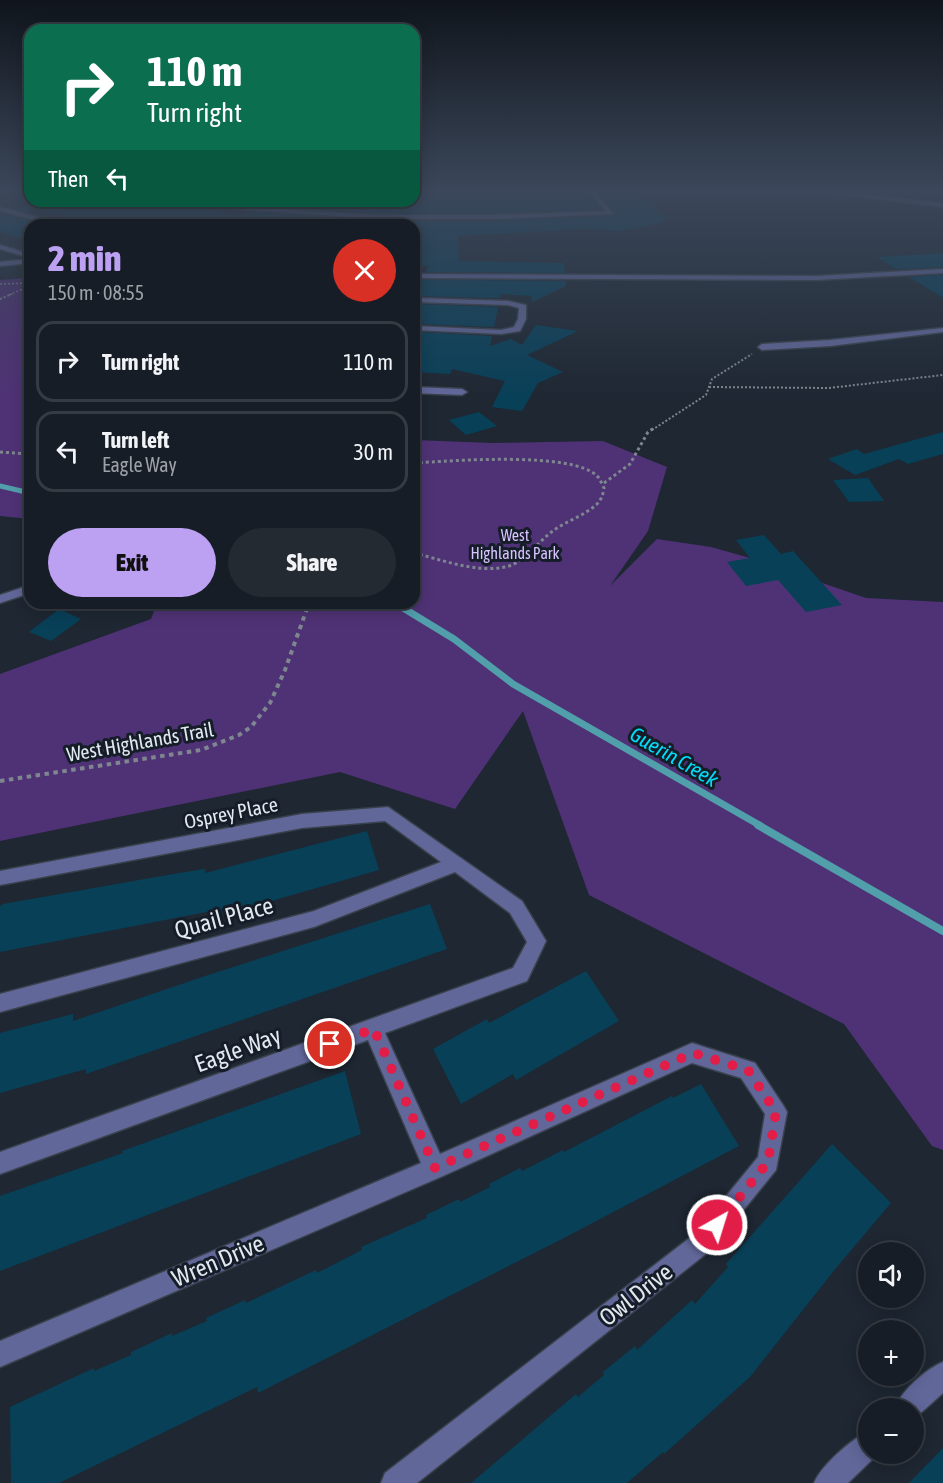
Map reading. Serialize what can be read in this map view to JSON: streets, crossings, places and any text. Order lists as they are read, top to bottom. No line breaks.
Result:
{"streets":{"street":["Osprey Place","Quail Place","Eagle Way","Wren Drive","Owl Drive"],"path":["West Highlands Trail"]},"crossings":[["Osprey Place","Quail Place"],["Osprey Place","Eagle Way"],["Quail Place","Eagle Way"],["Wren Drive","Owl Drive"]],"water":["Guerin Creek"],"parks":["West Highlands Park"],"page":{"turn":["110 m","Turn right"],"then":"Then","heading":["2 min","150 m · 08:55"],"list":[{"name":"Turn right","value":"110 m"},{"name":"Turn left","note":"Eagle Way","value":"30 m"}],"buttons":["Exit","Share"],"map_buttons":["+","−"]}}
